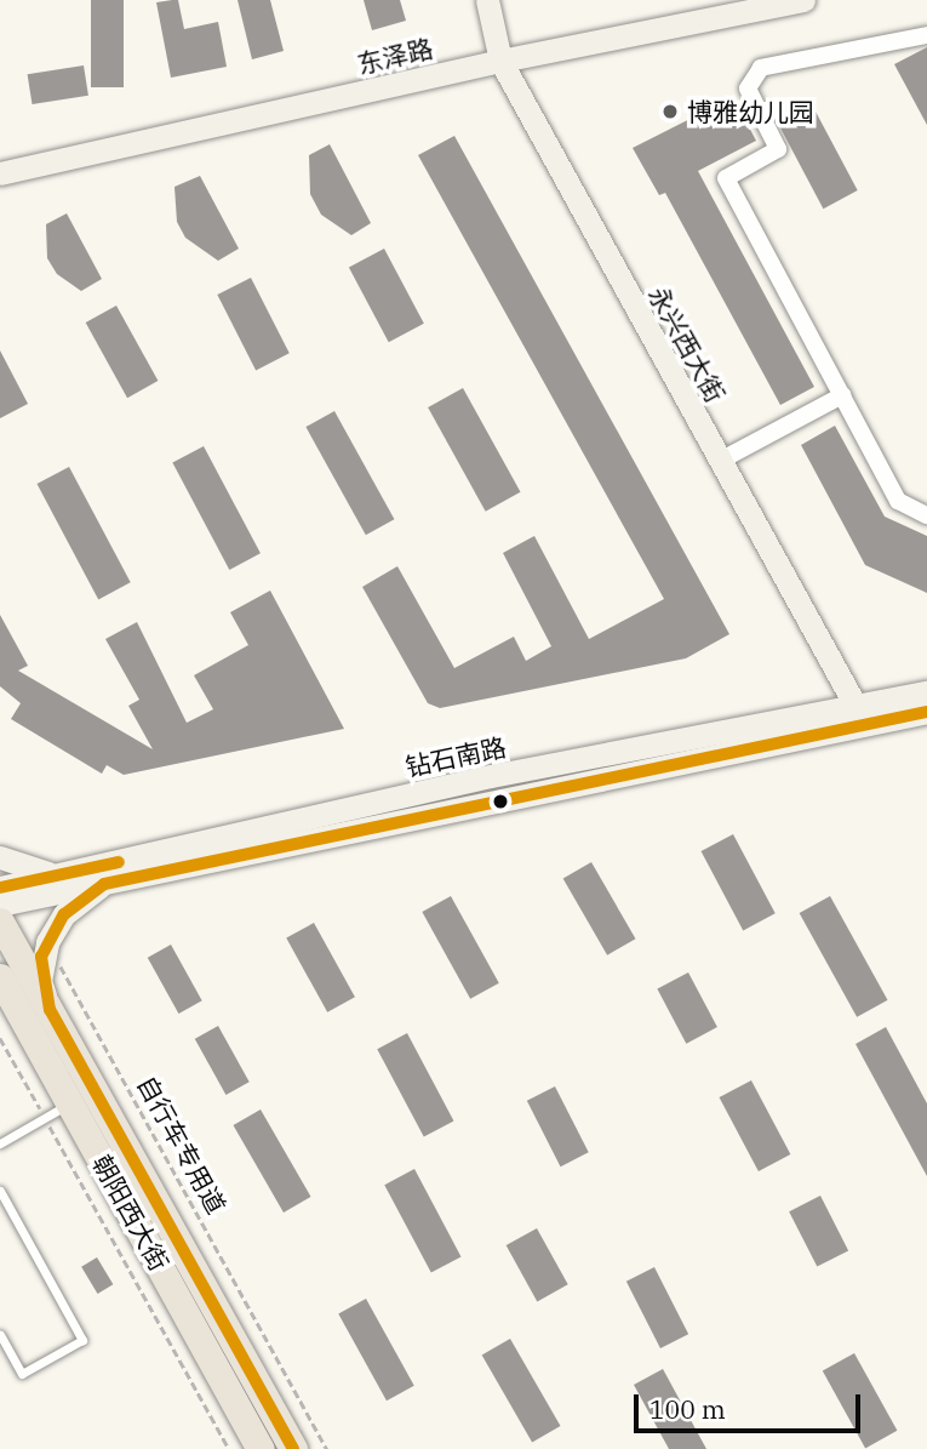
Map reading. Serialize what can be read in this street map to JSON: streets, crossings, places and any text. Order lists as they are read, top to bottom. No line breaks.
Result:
{"streets":{"main road":["东泽路","永兴西大街","钻石南路","朝阳西大街"],"path":["自行车专用道"]},"crossings":[["东泽路","永兴西大街"],["永兴西大街","钻石南路"]],"places":["博雅幼儿园"],"scale_bar":"100 m"}
